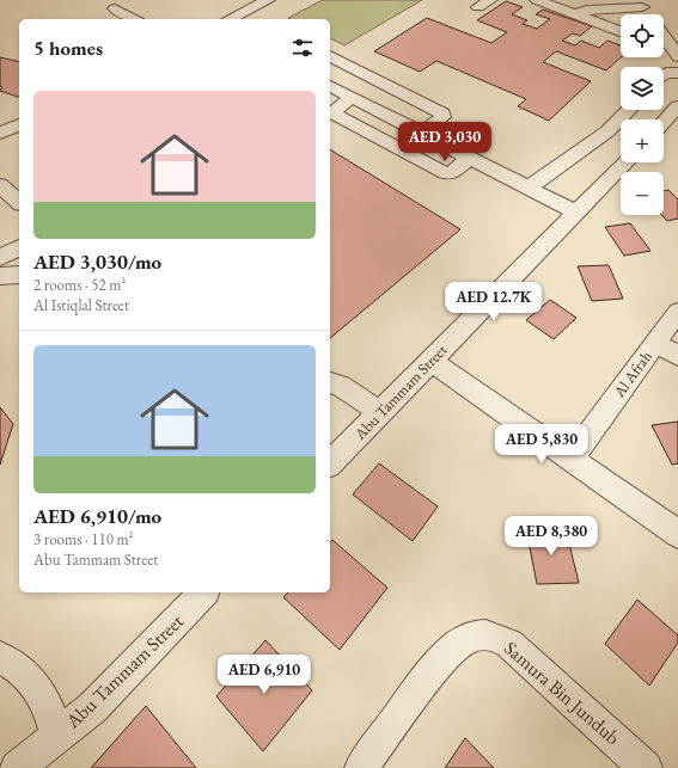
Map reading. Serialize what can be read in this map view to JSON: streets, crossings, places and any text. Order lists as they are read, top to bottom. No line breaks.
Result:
{"streets":{"street":["Al Afrah","Abu Tammam Street","Samura Bin Jundub"]},"page":{"map_buttons":["+","−"],"heading":"5 homes","list":[{"name":"AED 3,030/mo","note":"2 rooms · 52 m² · Al Istiqlal Street"},{"name":"AED 6,910/mo","note":"3 rooms · 110 m² · Abu Tammam Street"}],"price":["AED 3,030","AED 12.7K","AED 5,830","AED 8,380","AED 6,910"]}}
